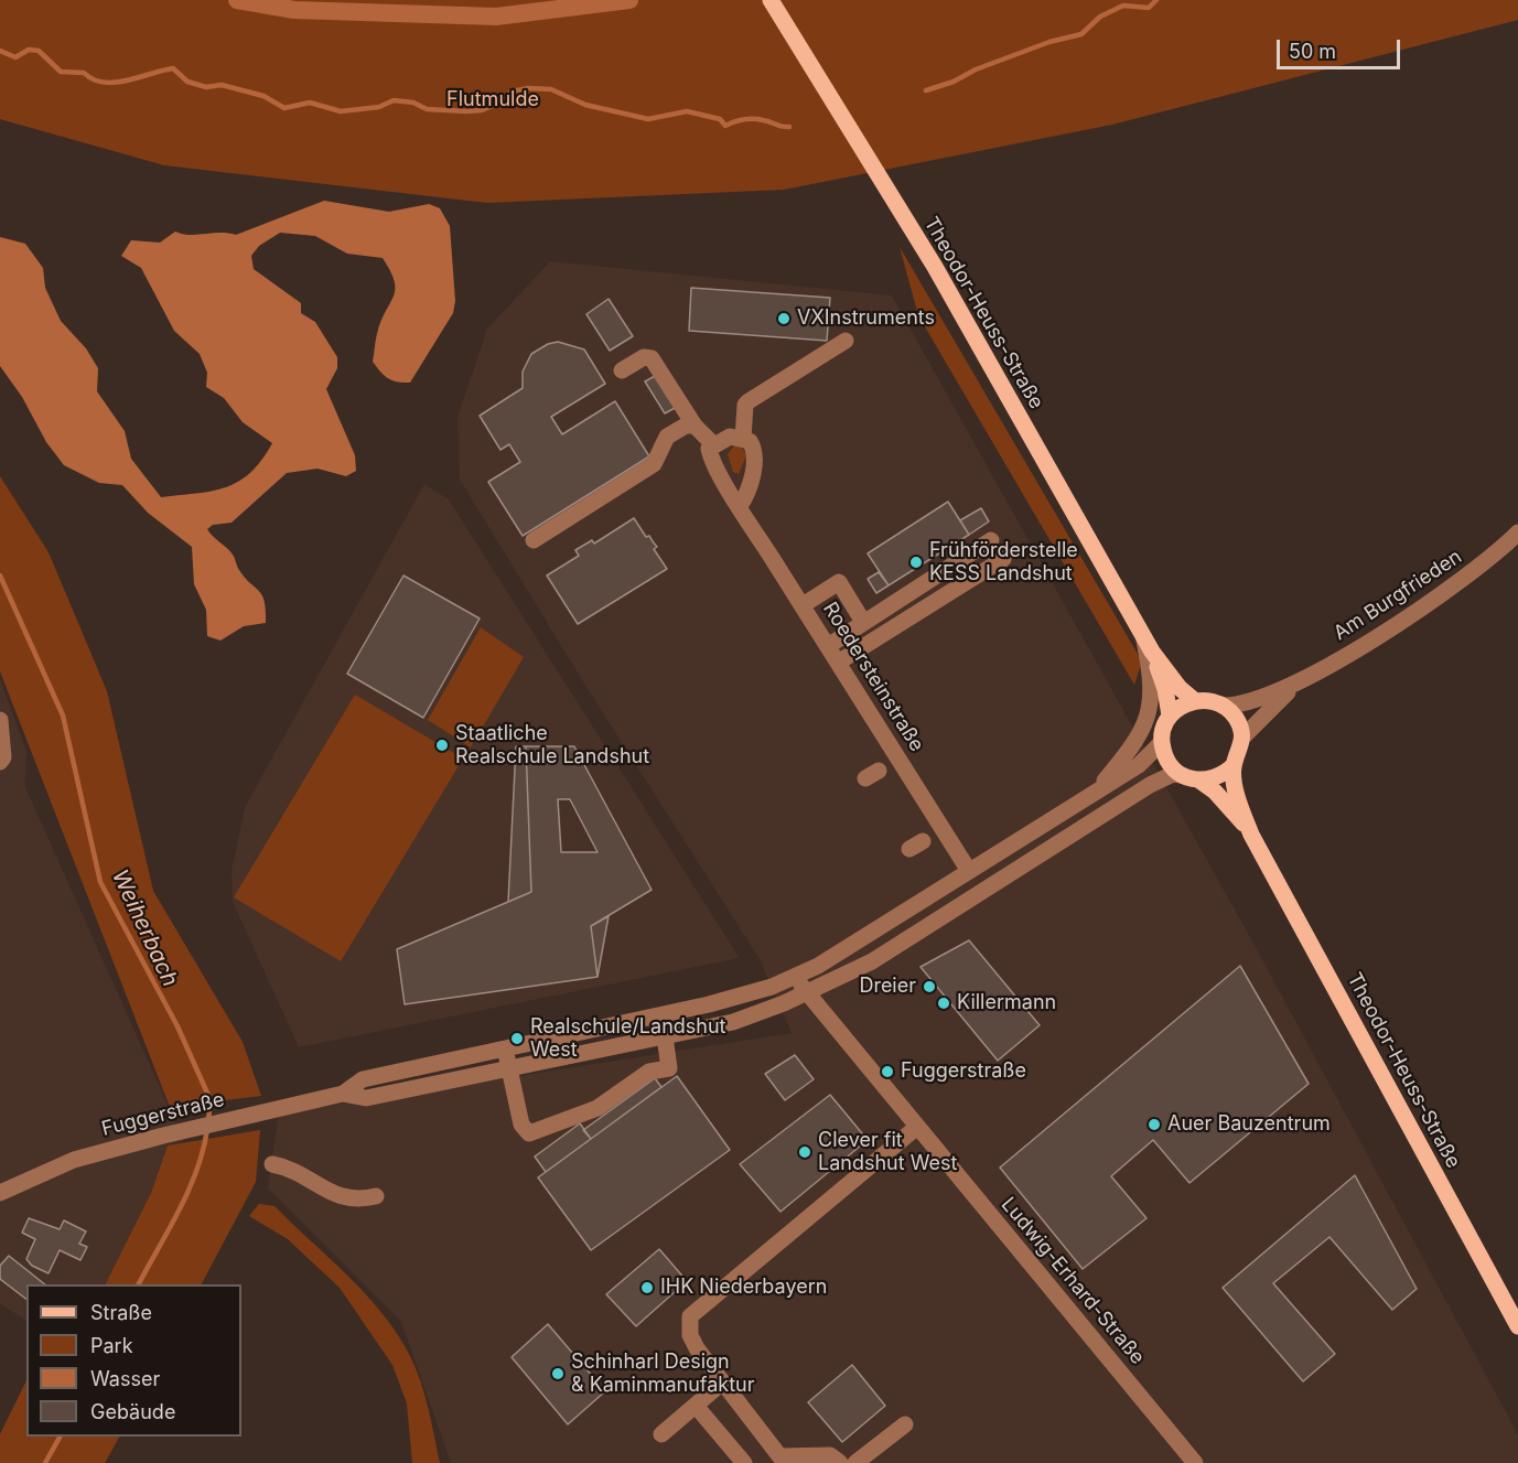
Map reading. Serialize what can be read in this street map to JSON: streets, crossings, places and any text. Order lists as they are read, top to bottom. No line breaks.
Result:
{"streets":{"main road":["Theodor-Heuss-Straße"],"street":["Am Burgfrieden","Roedersteinstraße","Fuggerstraße","Ludwig-Erhard-Straße"]},"crossings":[["Theodor-Heuss-Straße","Am Burgfrieden"],["Theodor-Heuss-Straße","Fuggerstraße"],["Am Burgfrieden","Fuggerstraße"],["Roedersteinstraße","Fuggerstraße"],["Fuggerstraße","Ludwig-Erhard-Straße"]],"water":["Weiherbach"],"parks":["Flutmulde"],"places":["VXInstruments","Frühförderstelle KESS Landshut","Staatliche Realschule Landshut","Dreier","Killermann","Realschule/Landshut West","Fuggerstraße","Auer Bauzentrum","Clever fit Landshut West","IHK Niederbayern","Schinharl Design & Kaminmanufaktur"],"legend":["Straße","Park","Wasser","Gebäude"],"scale_bar":"50 m"}
